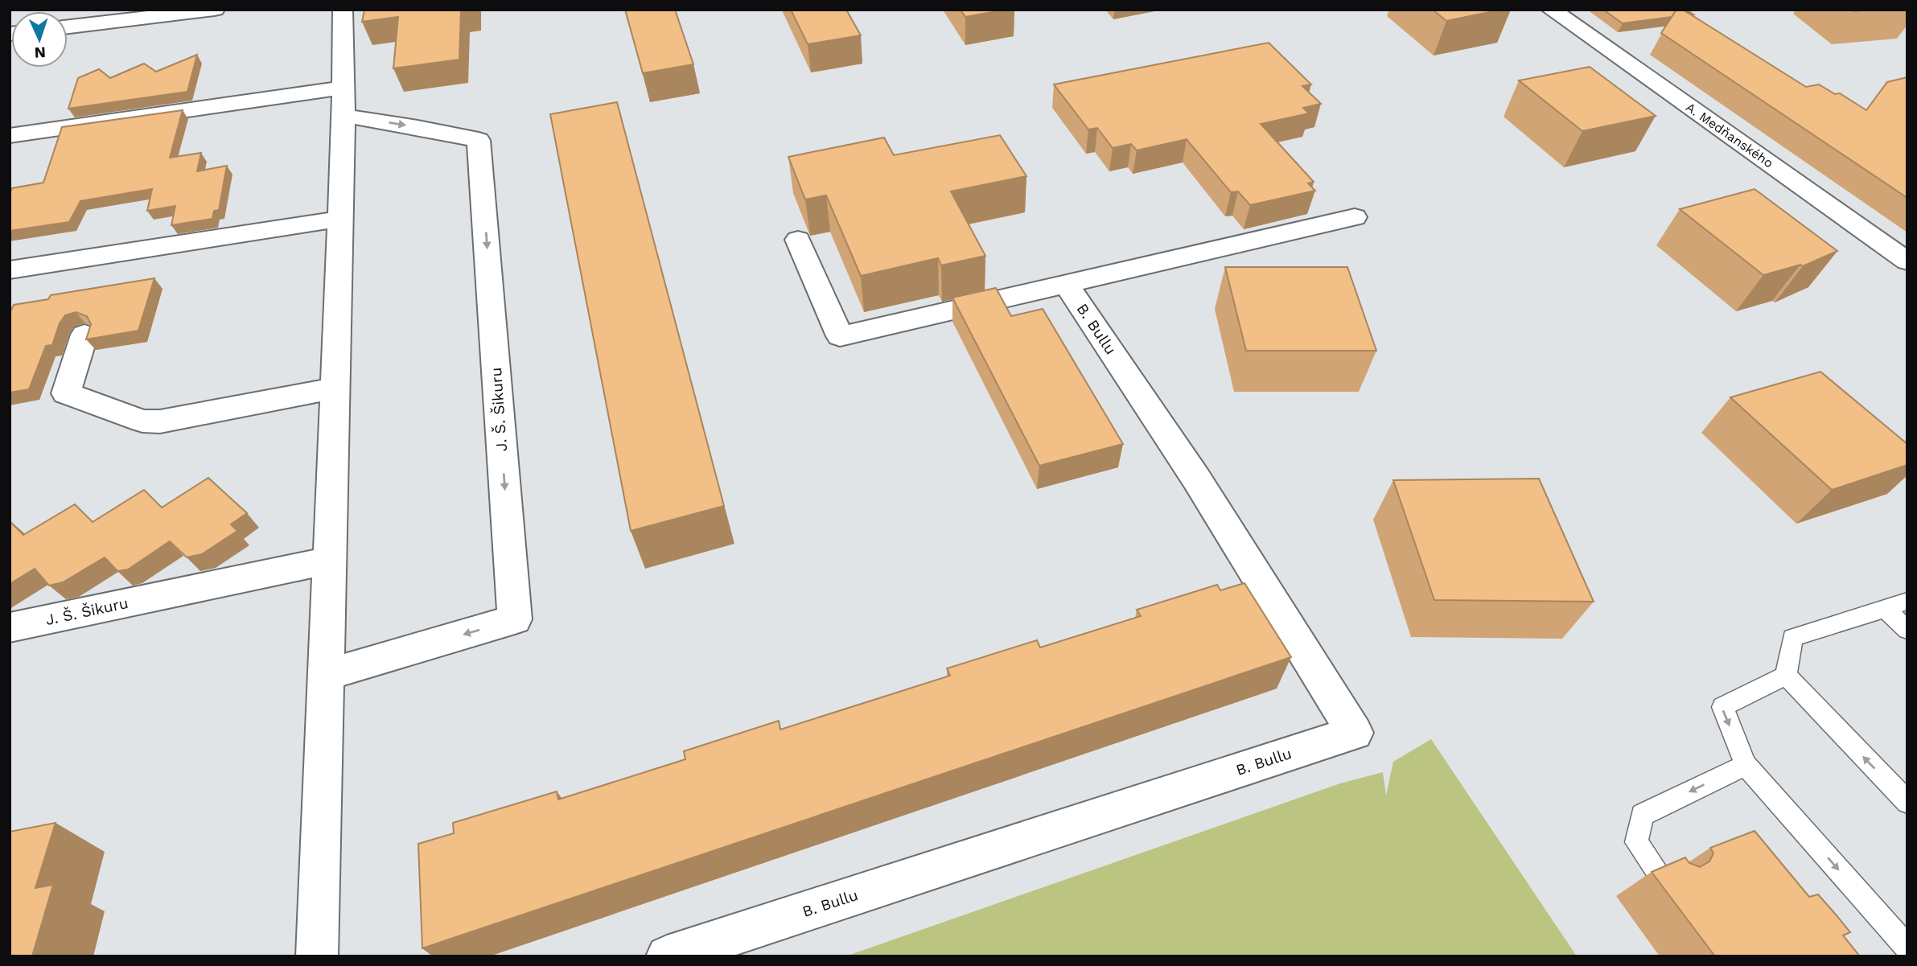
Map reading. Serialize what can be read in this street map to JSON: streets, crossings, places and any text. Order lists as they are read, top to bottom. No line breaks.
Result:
{"streets":{"street":["A. Medňanského","B. Bullu","J. Š. Šikuru"]},"north":"bottom"}
